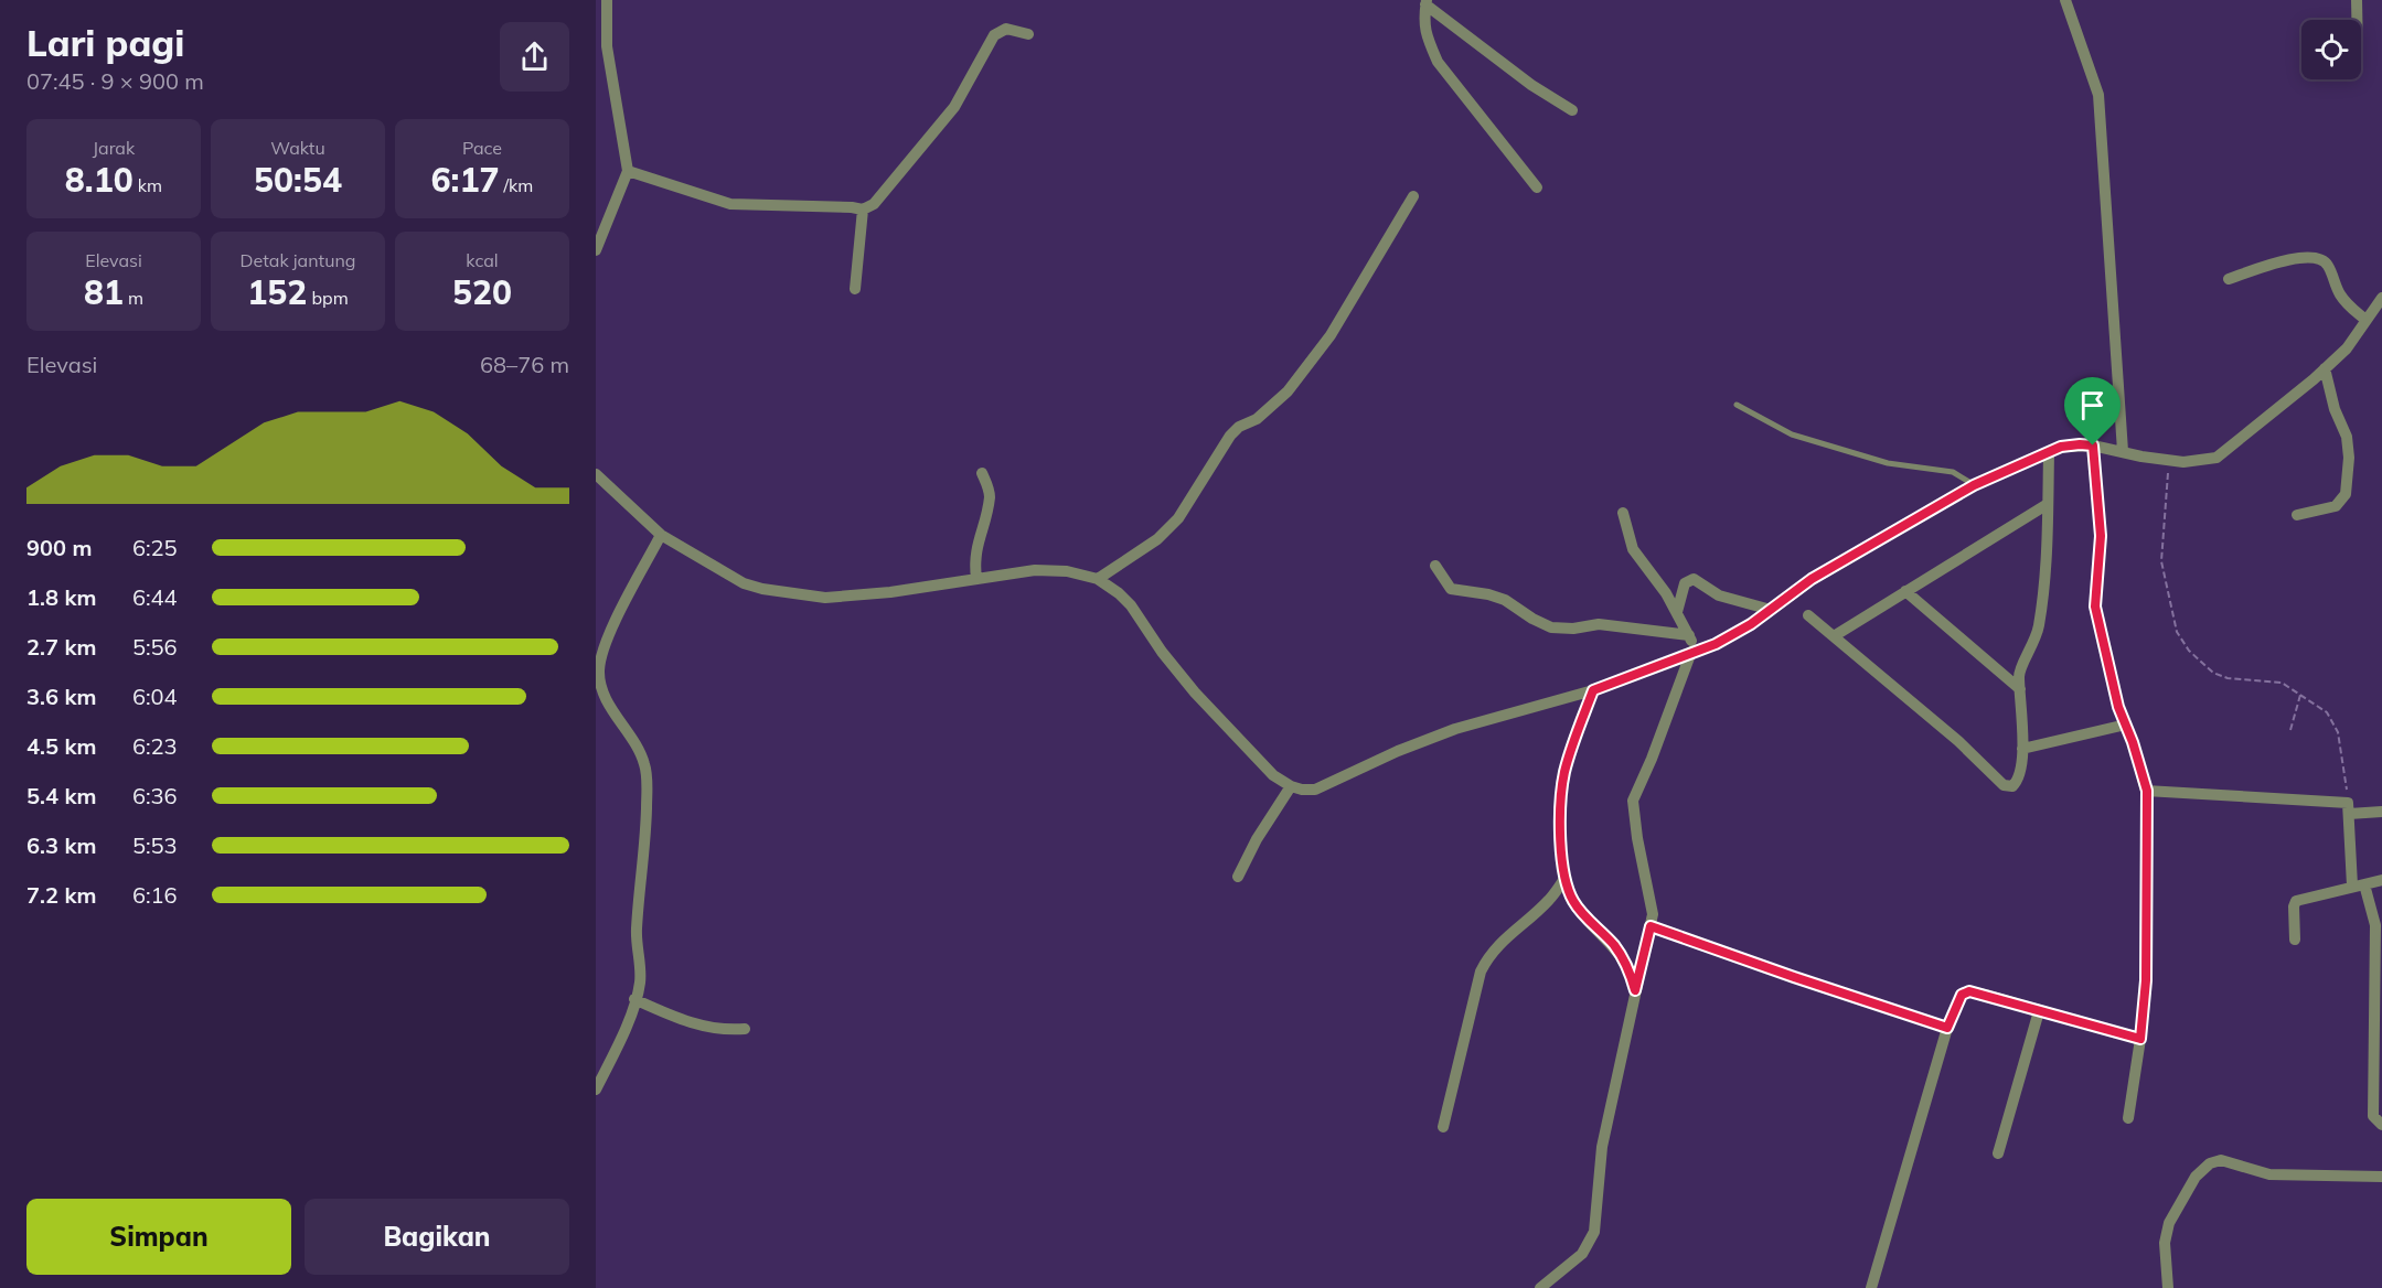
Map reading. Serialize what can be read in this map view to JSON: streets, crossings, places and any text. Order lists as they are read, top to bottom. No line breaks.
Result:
{"page":{"heading":["Lari pagi","07:45 · 9 × 900 m"],"stats":[["Jarak","8.10 km"],["Waktu","50:54"],["Pace","6:17 /km"],["Elevasi","81 m"],["Detak jantung","152 bpm"],["kcal","520"]],"chart":["Elevasi","68–76 m"],"list":[{"name":"900 m","note":"6:25"},{"name":"1.8 km","note":"6:44"},{"name":"2.7 km","note":"5:56"},{"name":"3.6 km","note":"6:04"},{"name":"4.5 km","note":"6:23"},{"name":"5.4 km","note":"6:36"},{"name":"6.3 km","note":"5:53"},{"name":"7.2 km","note":"6:16"}],"buttons":["Simpan","Bagikan"]}}
